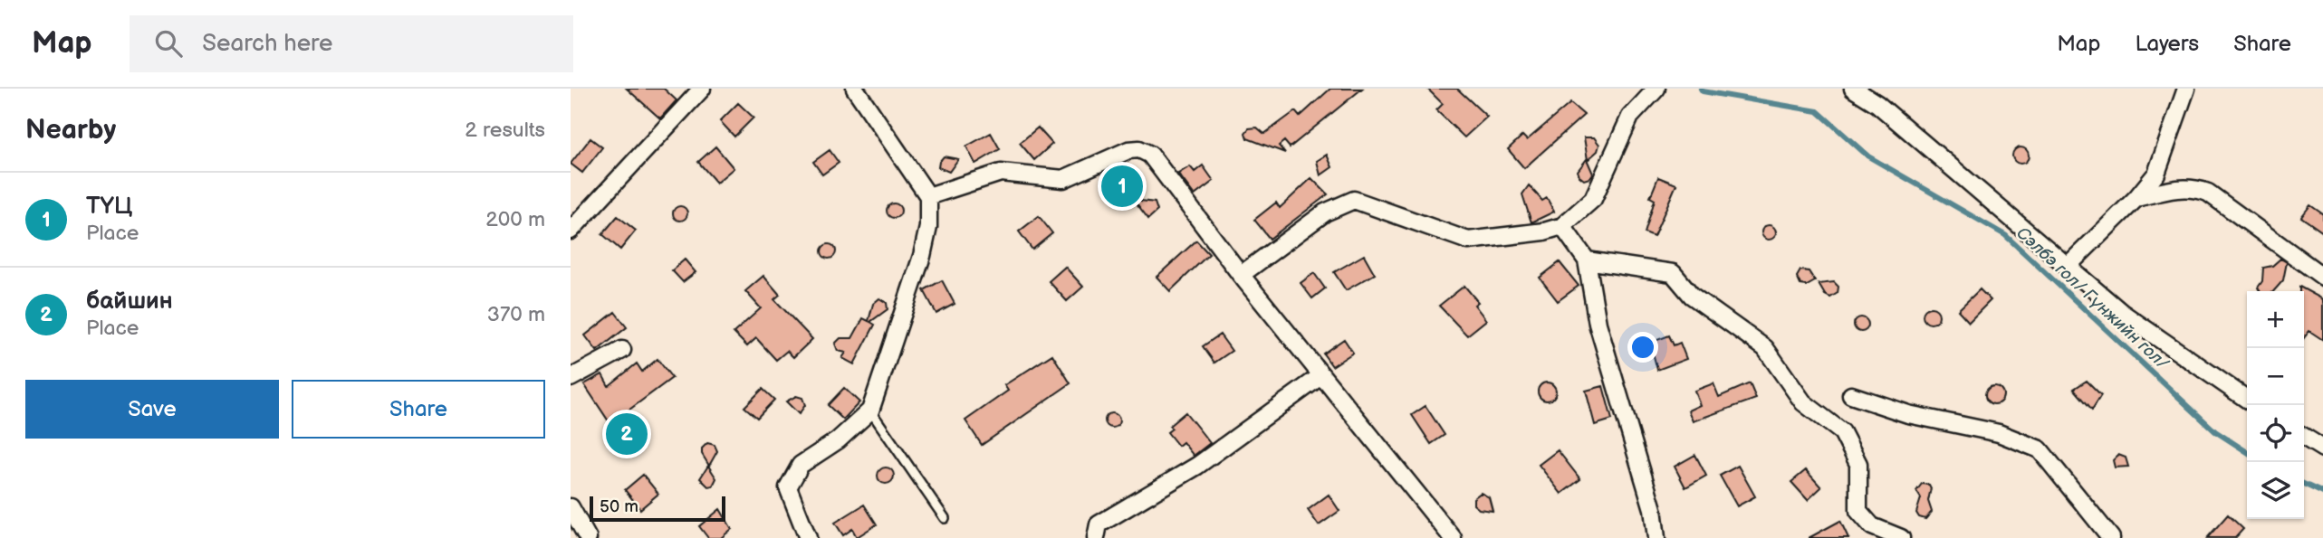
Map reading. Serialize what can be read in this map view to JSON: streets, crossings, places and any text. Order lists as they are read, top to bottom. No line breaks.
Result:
{"water":["Сэлбэ гол/ Гүнжийн гол/"],"scale_bar":"50 m","page":{"header":"Map","search":"Search here","nav":["Map","Layers","Share"],"heading":["Nearby","2 results"],"pins":["1","2"],"list":[{"mark":"1","name":"ТҮЦ","note":"Place","value":"200 m"},{"mark":"2","name":"байшин","note":"Place","value":"370 m"}],"map_buttons":["+","−"],"buttons":["Save","Share"],"scale":"50 m"}}
